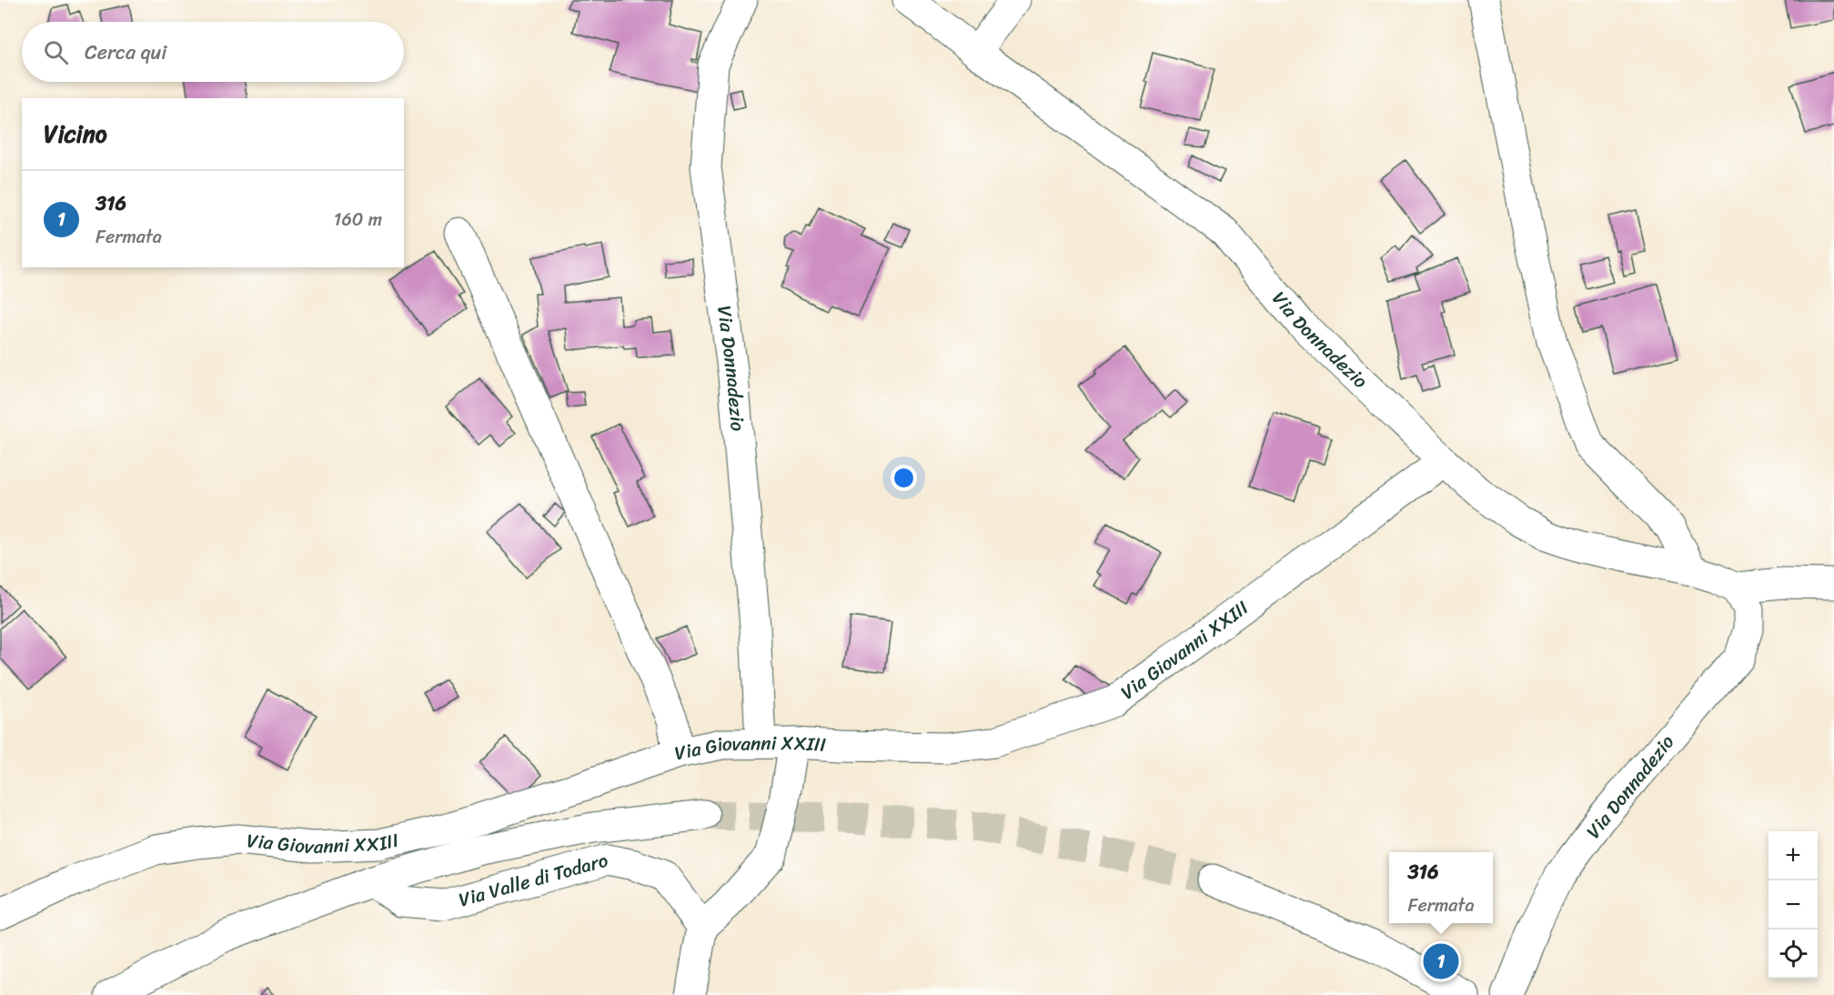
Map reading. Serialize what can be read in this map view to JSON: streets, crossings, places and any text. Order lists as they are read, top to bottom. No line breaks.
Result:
{"streets":{"street":["Via Donnadezio","Via Giovanni XXIII","Via Valle di Todaro"]},"crossings":[["Via Donnadezio","Via Giovanni XXIII"],["Via Giovanni XXIII","Via Valle di Todaro"]],"page":{"search":"Cerca qui","heading":"Vicino","list":[{"mark":"1","name":"316","note":"Fermata","value":"160 m"}],"map_buttons":["+","−"],"popup":["316","Fermata"],"pins":"1"}}
